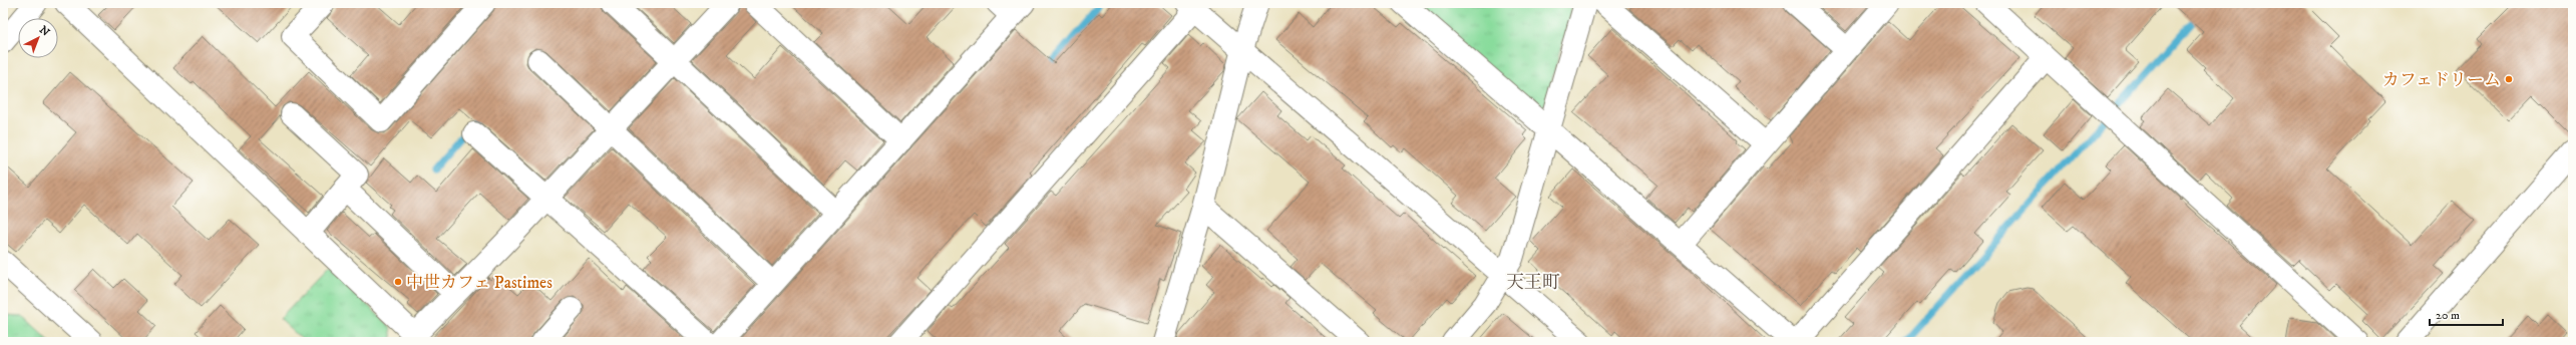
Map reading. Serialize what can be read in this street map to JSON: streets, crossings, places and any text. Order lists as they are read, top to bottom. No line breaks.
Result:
{"districts":["天王町"],"places":["カフェドリーム","中世カフェ Pastimes"],"scale_bar":"20 m","north":"top right"}
